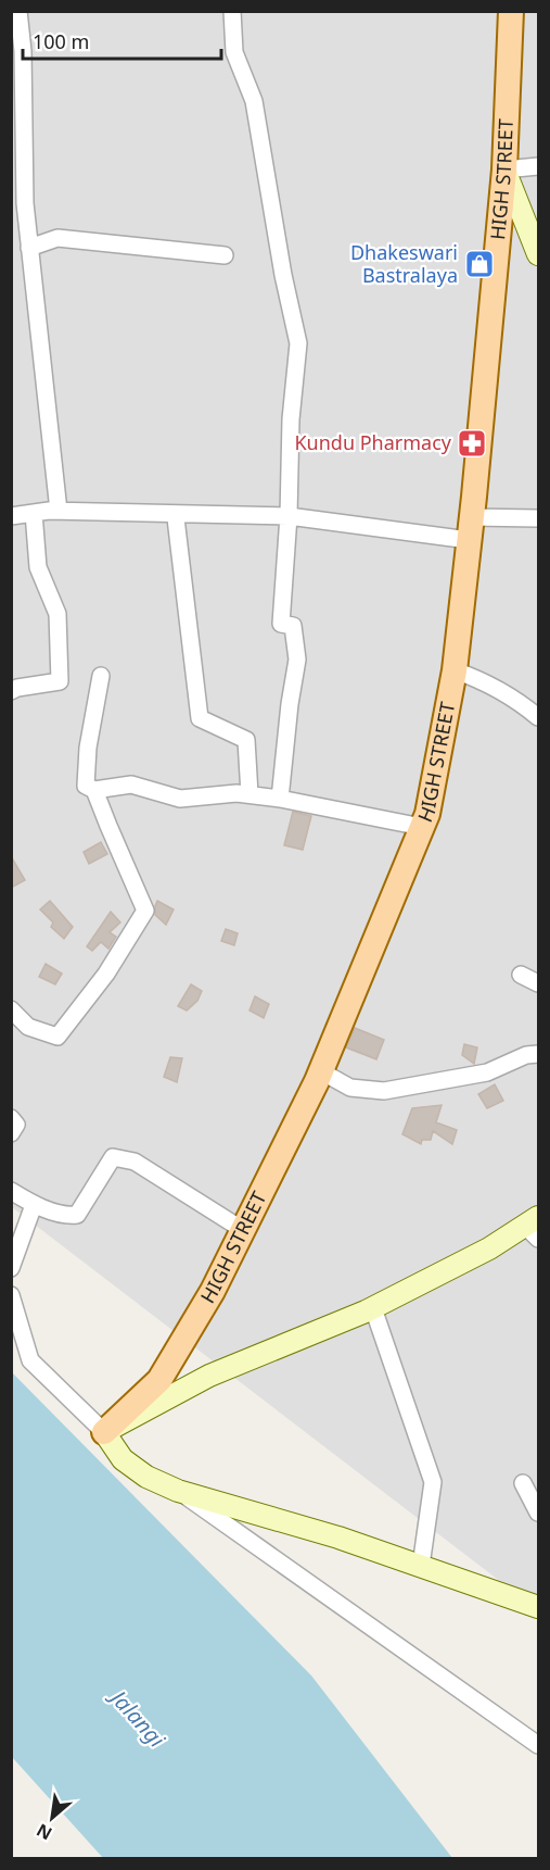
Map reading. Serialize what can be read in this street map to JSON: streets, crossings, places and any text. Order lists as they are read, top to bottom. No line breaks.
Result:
{"streets":{"main road":["HIGH STREET"]},"water":["Jalangi"],"places":{"shop":["Dhakeswari Bastralaya"],"pharmacy":["Kundu Pharmacy"]},"scale_bar":"100 m","north":"bottom left"}
